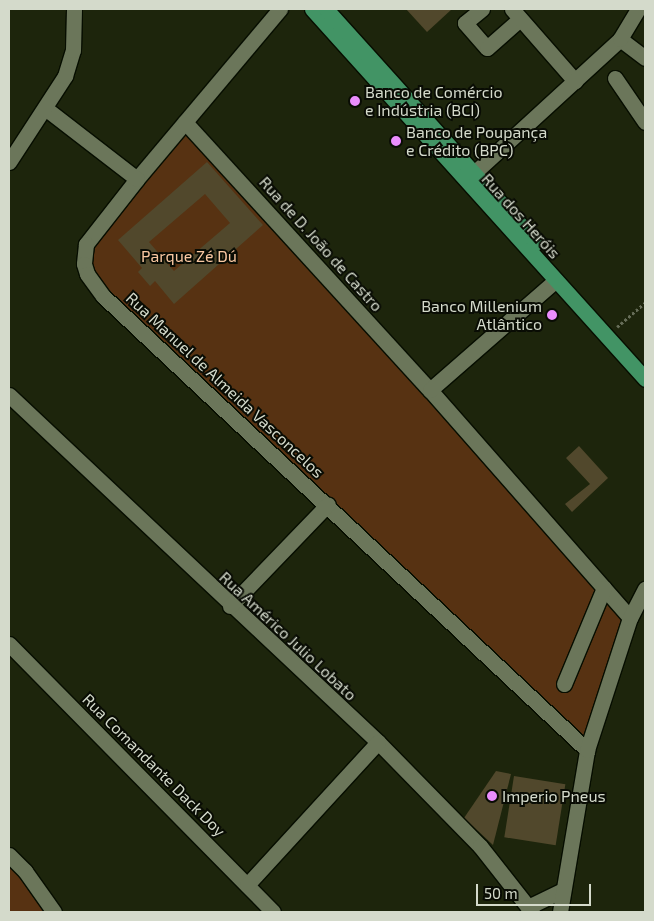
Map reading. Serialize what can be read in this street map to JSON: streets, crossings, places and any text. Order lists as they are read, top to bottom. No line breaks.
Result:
{"streets":{"main road":["Rua dos Heróis"],"street":["Rua de D. João de Castro","Rua Manuel de Almeida Vasconcelos","Rua Américo Julio Lobato","Rua Comandante Dack Doy"]},"crossings":[["Rua de D. João de Castro","Rua Manuel de Almeida Vasconcelos"]],"parks":["Parque Zé Dú"],"places":["Banco de Comércio e Indústria (BCI)","Banco de Poupança e Crédito (BPC)","Banco Millenium Atlântico","Imperio Pneus"],"scale_bar":"50 m"}
